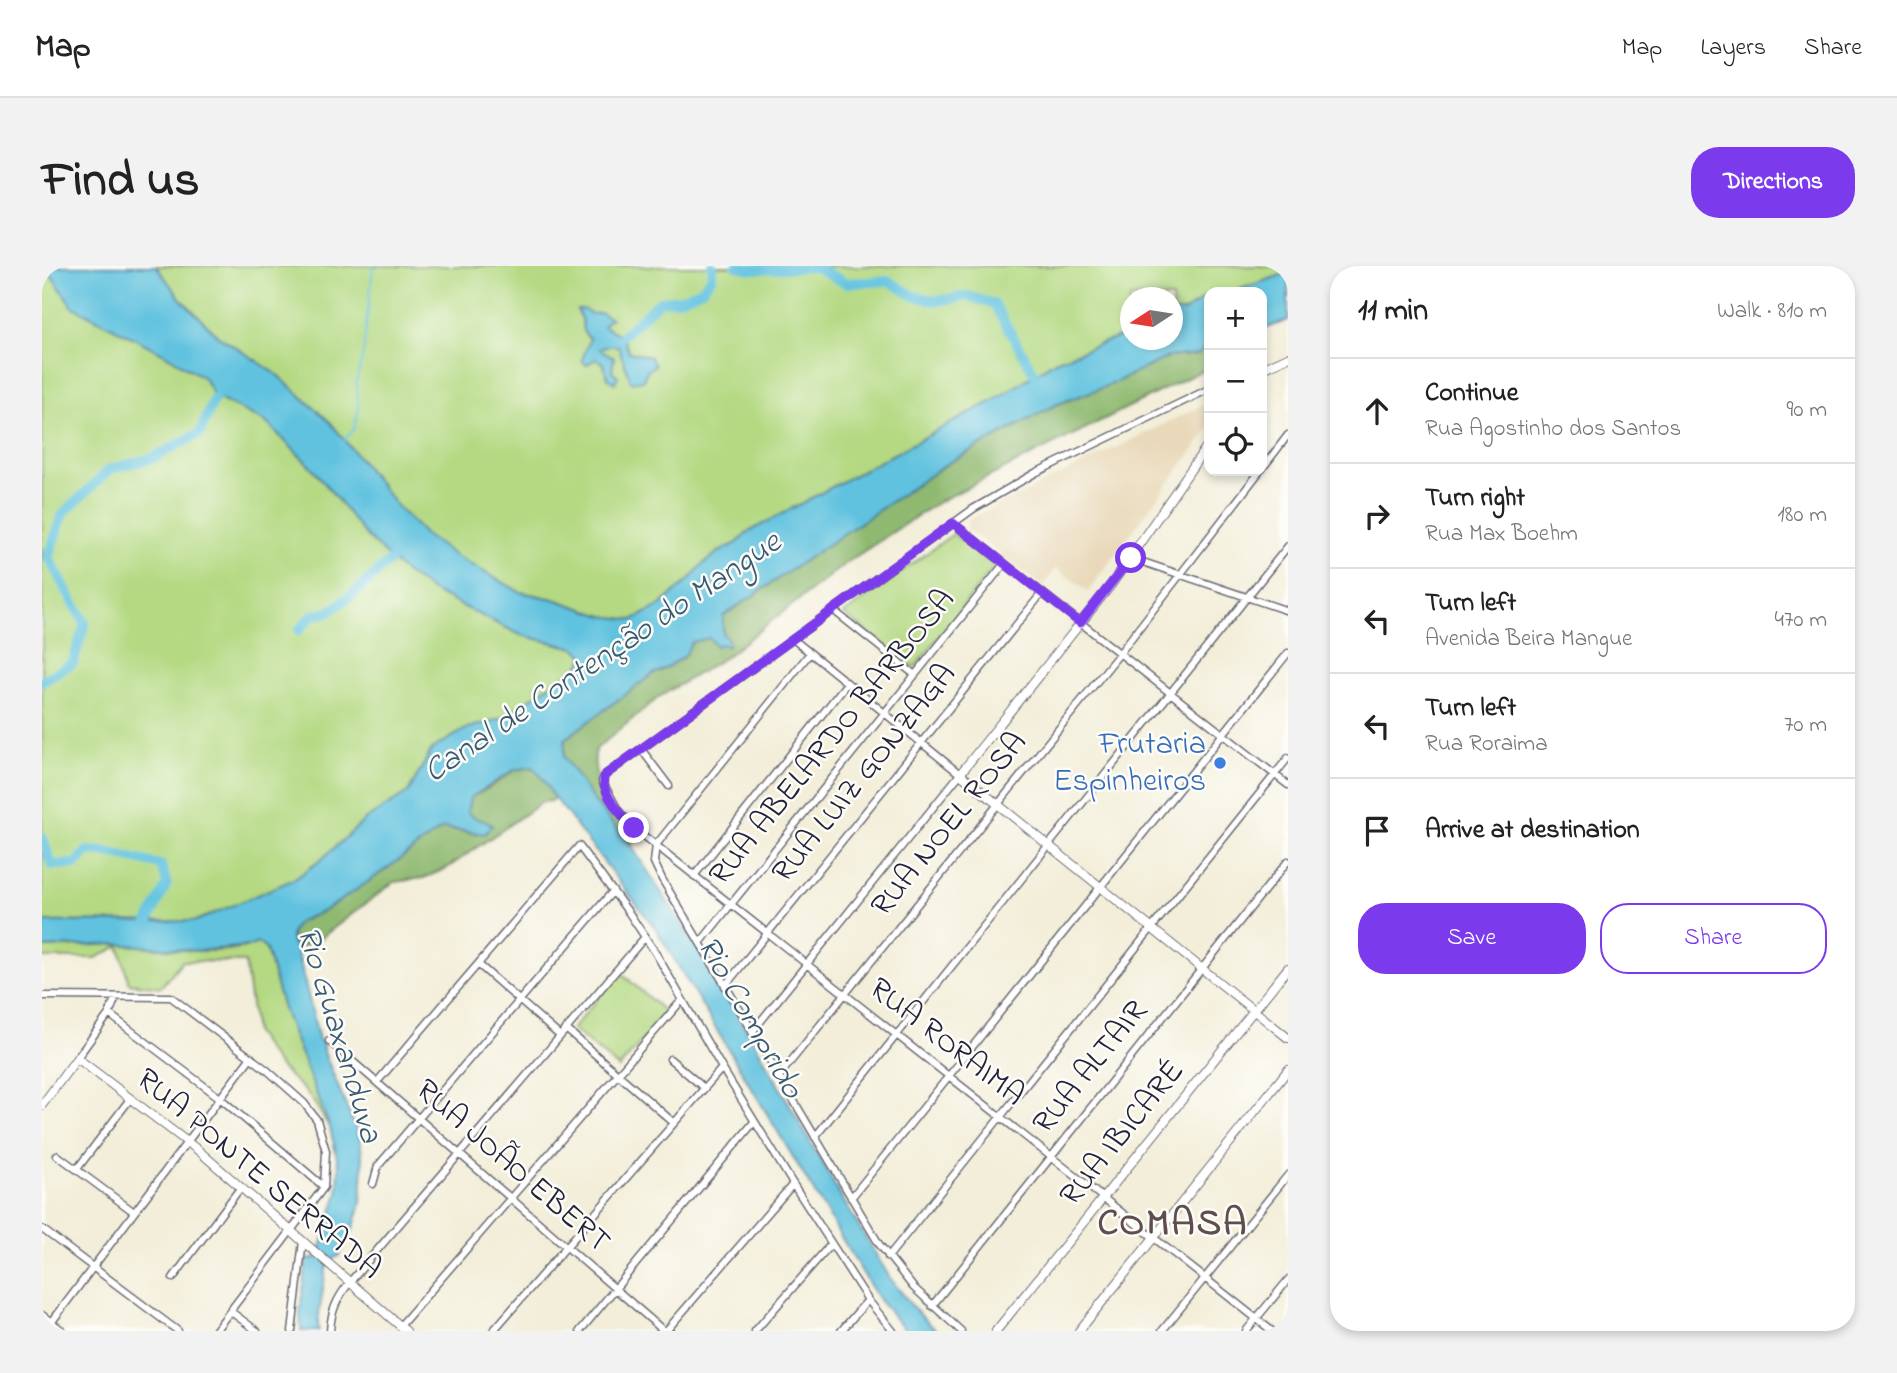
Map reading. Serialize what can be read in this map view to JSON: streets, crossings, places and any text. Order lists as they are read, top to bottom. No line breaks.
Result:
{"streets":{"street":["RUA ABELARDO BARBOSA","RUA LUIZ GONZAGA","RUA NOEL ROSA","RUA RORAIMA","RUA ALTAIR","RUA IBICARÉ","RUA JOÃO EBERT","RUA PONTE SERRADA"]},"crossings":[["RUA ABELARDO BARBOSA","RUA RORAIMA"],["RUA LUIZ GONZAGA","RUA RORAIMA"],["RUA NOEL ROSA","RUA RORAIMA"],["RUA RORAIMA","RUA ALTAIR"],["RUA RORAIMA","RUA IBICARÉ"]],"districts":["COMASA"],"water":["Canal de Contenção do Mangue","Rio Comprido","Rio Guaxanduva"],"places":["Frutaria Espinheiros"],"north":"left","page":{"header":"Map","nav":["Map","Layers","Share"],"title":"Find us","buttons":["Directions",["Save","Share"]],"heading":["11 min","Walk · 810 m"],"map_buttons":["+","−"],"list":[["Continue","Rua Agostinho dos Santos","90 m"],["Turn right","Rua Max Boehm","180 m"],["Turn left","Avenida Beira Mangue","470 m"],["Turn left","Rua Roraima","70 m"],"Arrive at destination"]}}
